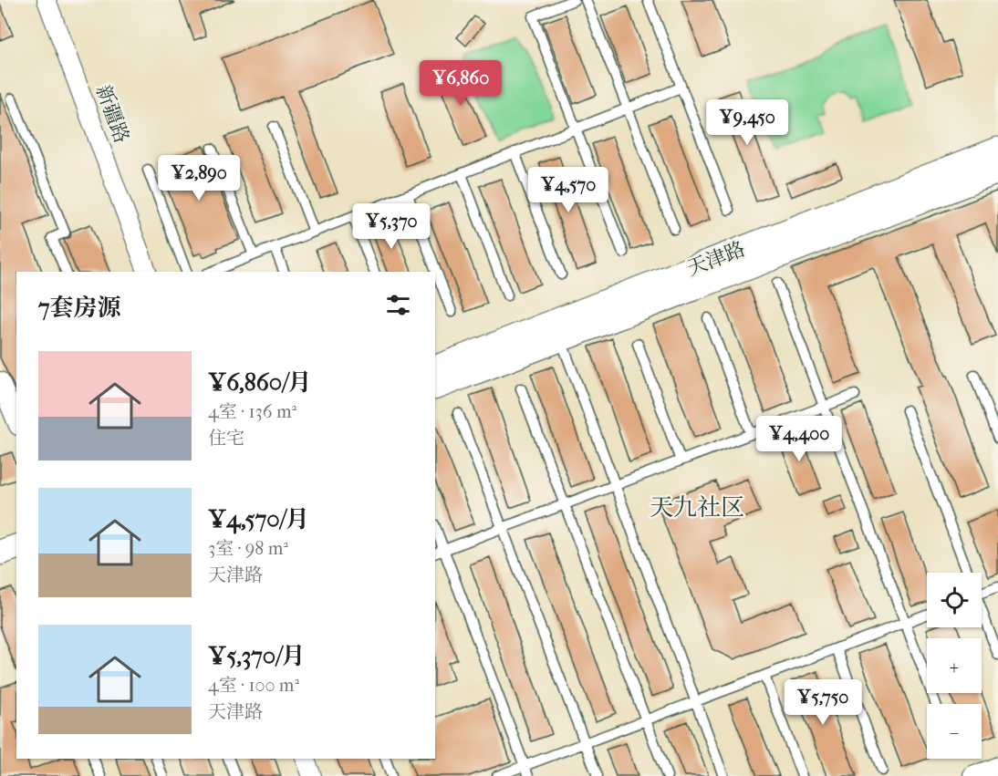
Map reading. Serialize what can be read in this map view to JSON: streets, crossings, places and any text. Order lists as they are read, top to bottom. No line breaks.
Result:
{"streets":{"main road":["天津路"],"street":["新疆路"]},"districts":["天九社区"],"page":{"price":["¥6,860","¥9,450","¥2,890","¥4,570","¥5,370","¥4,400","¥5,750"],"heading":"7套房源","list":[{"name":"¥6,860/月","note":"4室 · 136 m² · 住宅"},{"name":"¥4,570/月","note":"3室 · 98 m² · 天津路"},{"name":"¥5,370/月","note":"4室 · 100 m² · 天津路"}],"map_buttons":["+","−"]}}
